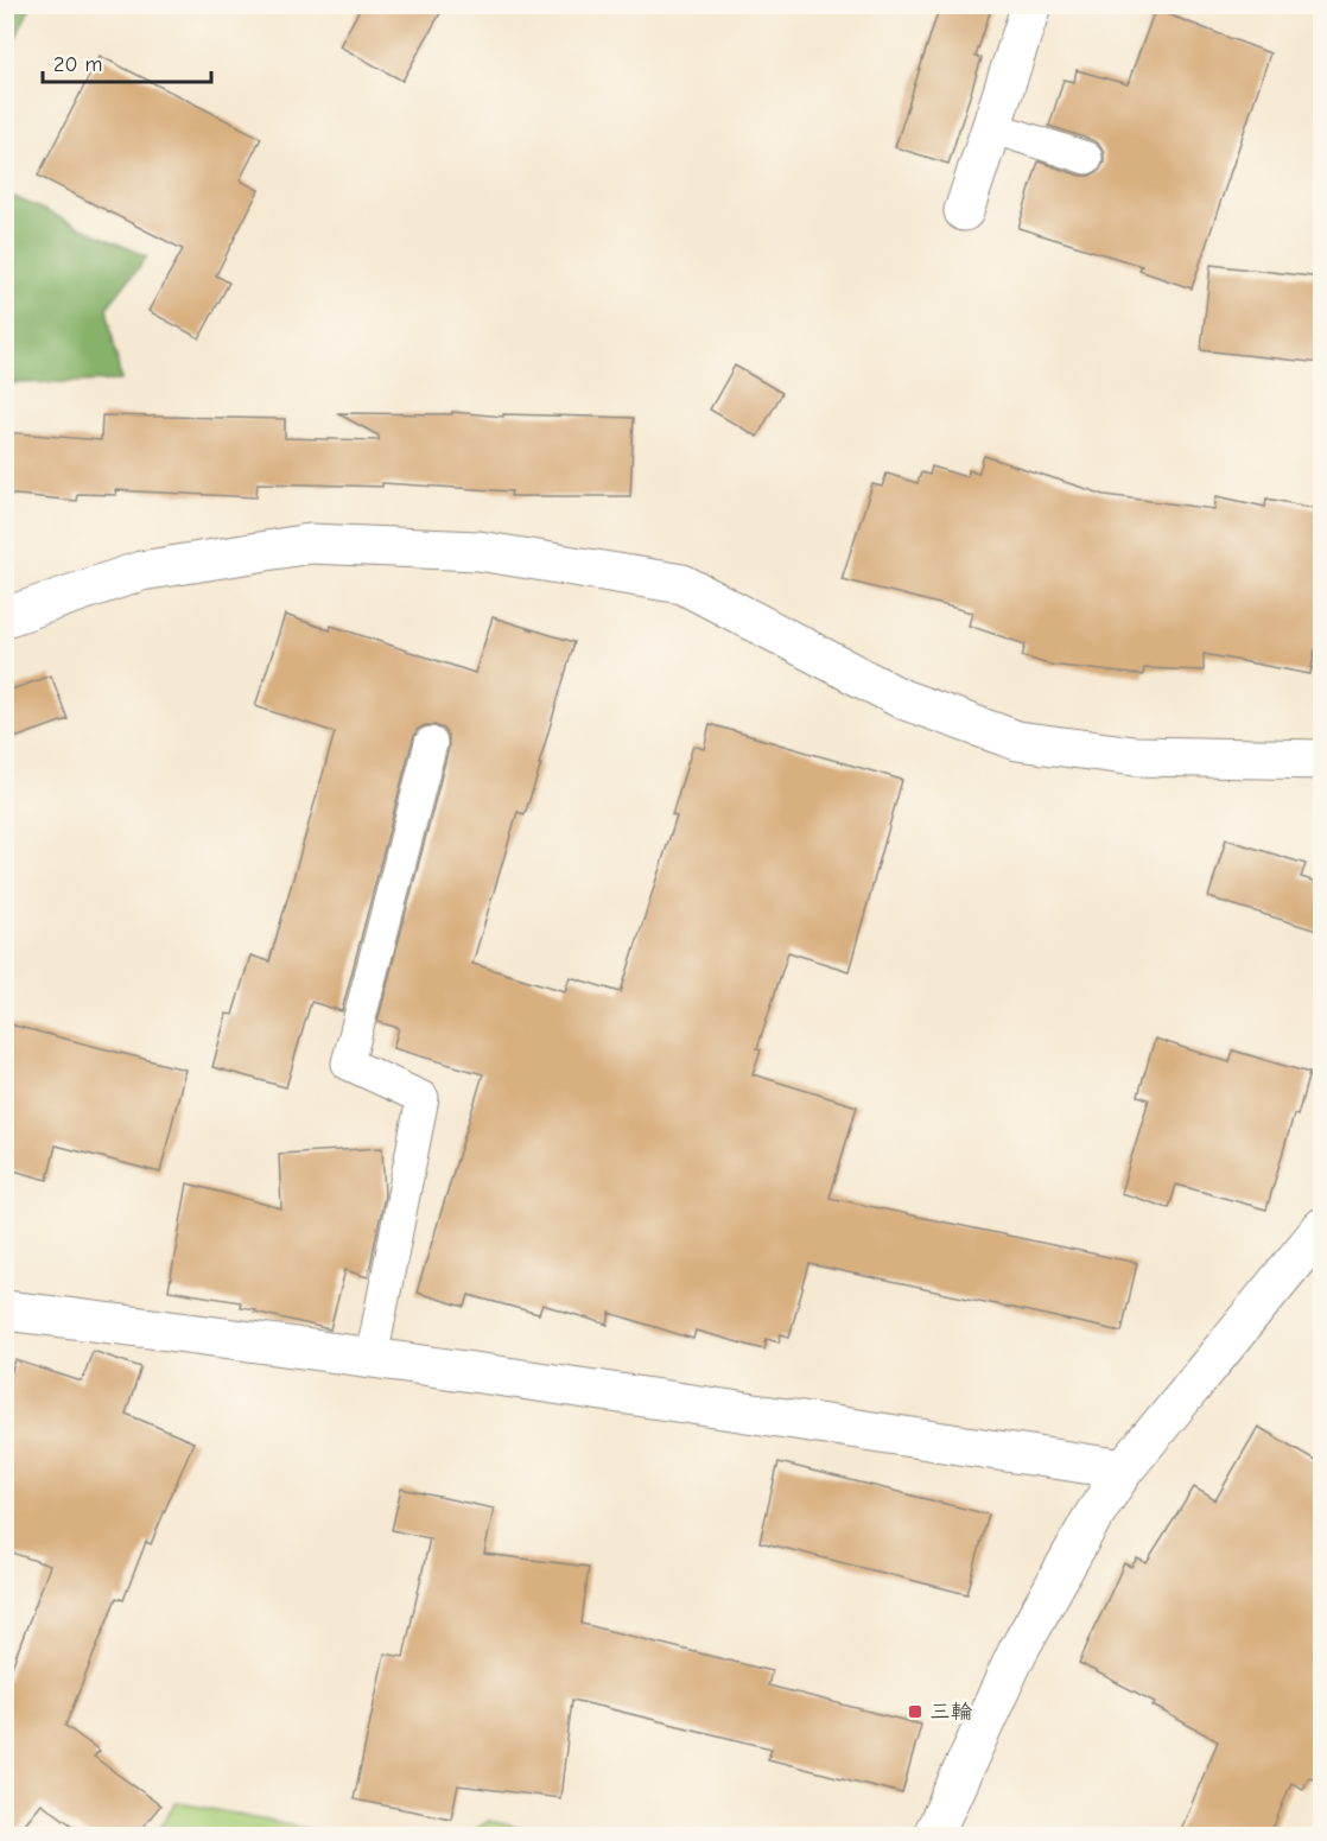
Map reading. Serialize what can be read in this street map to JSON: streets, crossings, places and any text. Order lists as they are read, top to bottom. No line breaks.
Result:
{"places":{"transit":["三輪"]},"scale_bar":"20 m"}
